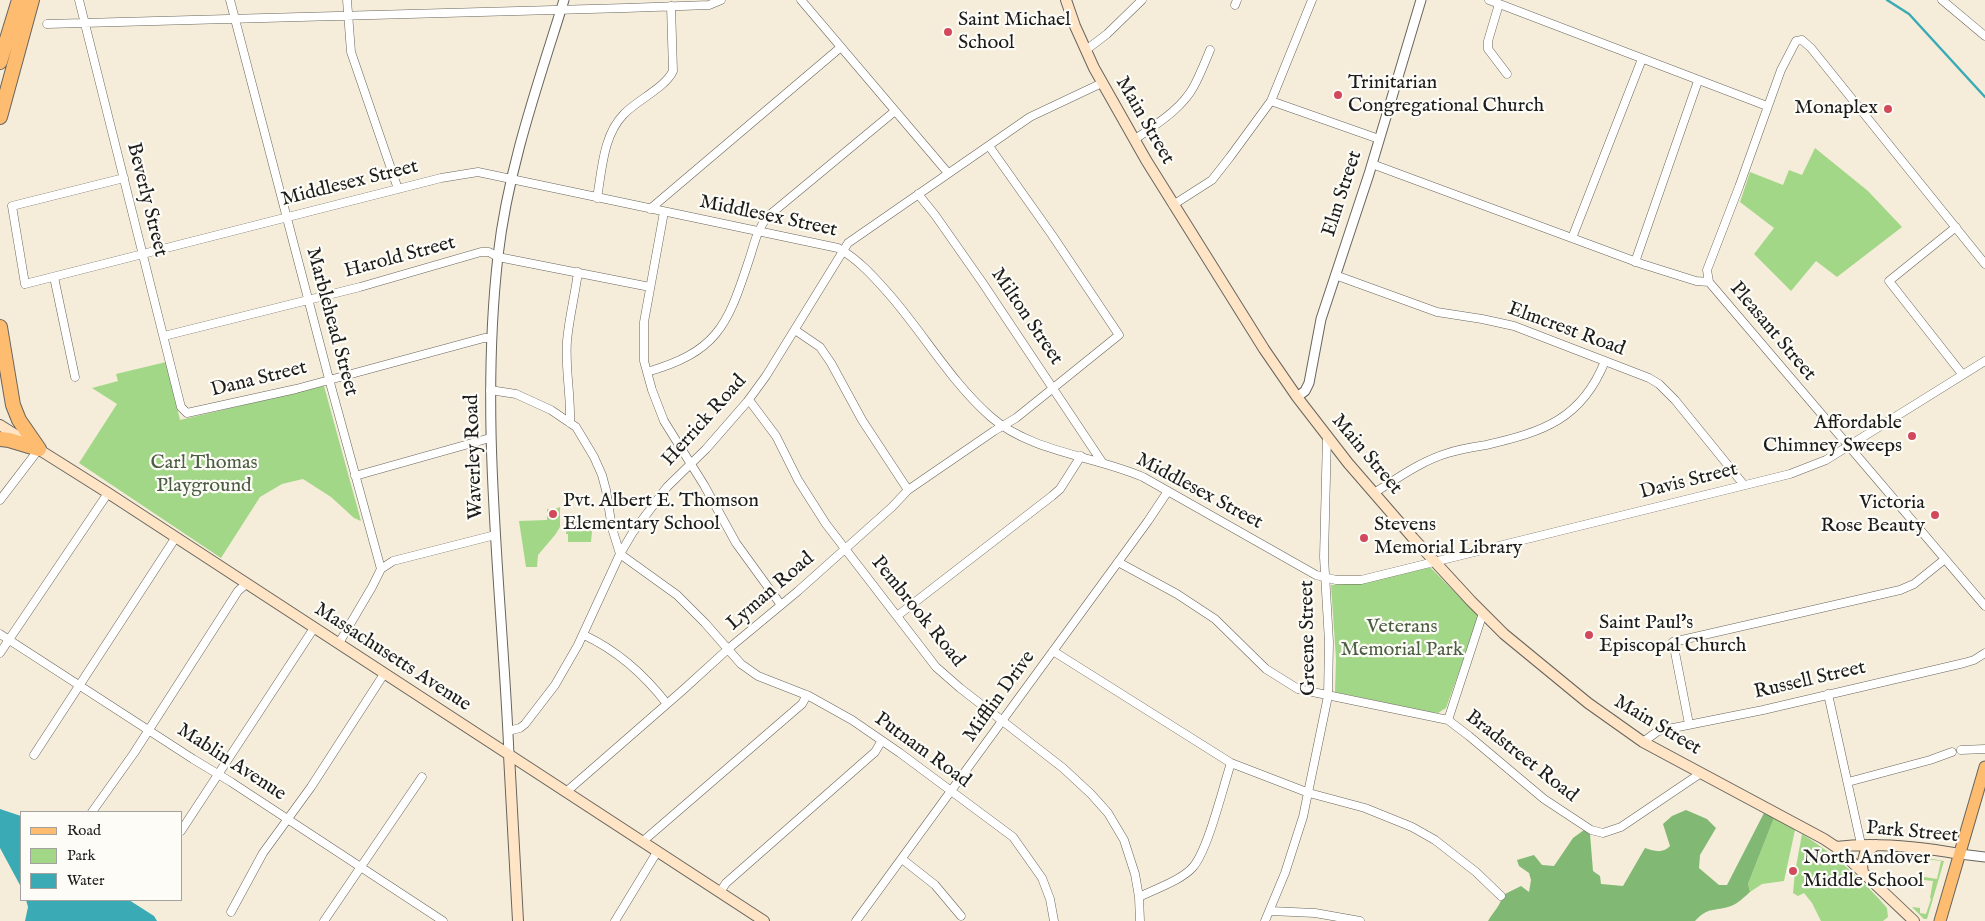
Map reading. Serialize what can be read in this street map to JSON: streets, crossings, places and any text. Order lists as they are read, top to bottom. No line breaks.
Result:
{"streets":{"main road":["Main Street","Waverley Road","Massachusetts Avenue","Park Street"],"street":["Middlesex Street","Elm Street","Beverly Street","Harold Street","Milton Street","Marblehead Street","Elmcrest Road","Pleasant Street","Dana Street","Herrick Road","Davis Street","Lyman Road","Pembrook Road","Greene Street","Russell Street","Mifflin Drive","Putnam Road","Bradstreet Road","Mablin Avenue"]},"crossings":[["Main Street","Middlesex Street"],["Main Street","Elm Street"],["Main Street","Herrick Road"],["Main Street","Davis Street"],["Main Street","Greene Street"],["Main Street","Russell Street"],["Main Street","Bradstreet Road"],["Main Street","Park Street"],["Middlesex Street","Beverly Street"],["Middlesex Street","Milton Street"],["Middlesex Street","Marblehead Street"],["Middlesex Street","Herrick Road"],["Middlesex Street","Waverley Road"],["Middlesex Street","Davis Street"],["Middlesex Street","Lyman Road"],["Middlesex Street","Greene Street"],["Middlesex Street","Mifflin Drive"],["Elm Street","Elmcrest Road"],["Elm Street","Pleasant Street"],["Beverly Street","Harold Street"],["Beverly Street","Dana Street"],["Harold Street","Marblehead Street"],["Harold Street","Waverley Road"],["Milton Street","Herrick Road"],["Milton Street","Lyman Road"],["Marblehead Street","Dana Street"],["Elmcrest Road","Davis Street"],["Pleasant Street","Davis Street"],["Dana Street","Waverley Road"],["Herrick Road","Waverley Road"],["Herrick Road","Lyman Road"],["Herrick Road","Pembrook Road"],["Herrick Road","Putnam Road"],["Waverley Road","Massachusetts Avenue"],["Lyman Road","Pembrook Road"],["Lyman Road","Massachusetts Avenue"],["Lyman Road","Putnam Road"],["Pembrook Road","Mifflin Drive"],["Greene Street","Bradstreet Road"],["Mifflin Drive","Putnam Road"],["Mifflin Drive","Bradstreet Road"]],"parks":["Carl Thomas Playground","Veterans Memorial Park"],"places":["Saint Michael School","Trinitarian Congregational Church","Monaplex","Affordable Chimney Sweeps","Pvt. Albert E. Thomson Elementary School","Victoria Rose Beauty","Stevens Memorial Library","Saint Paul's Episcopal Church","North Andover Middle School"],"legend":["Road","Park","Water"]}
